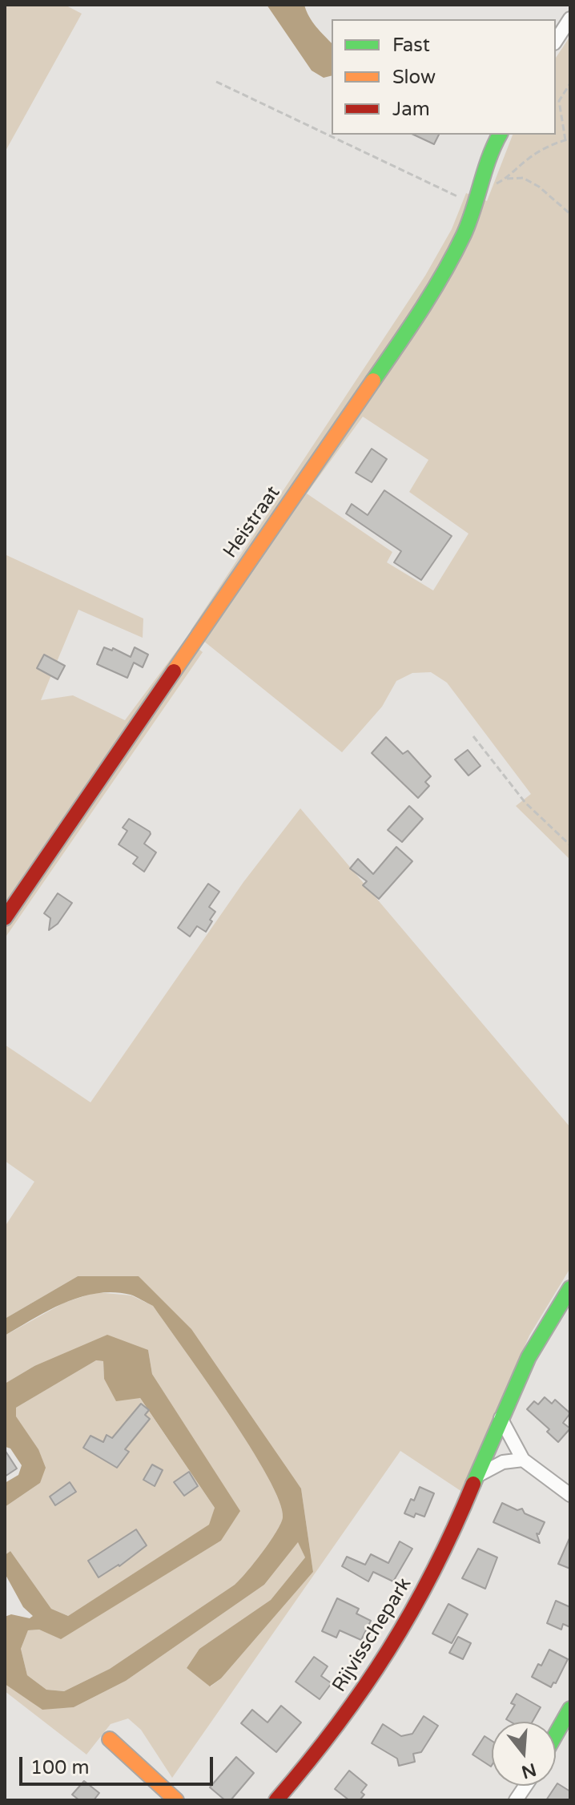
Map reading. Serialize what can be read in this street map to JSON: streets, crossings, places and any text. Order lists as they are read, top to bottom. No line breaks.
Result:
{"streets":{"street":["Heistraat","Rijvisschepark"]},"legend":["Fast","Slow","Jam"],"scale_bar":"100 m","north":"bottom"}
